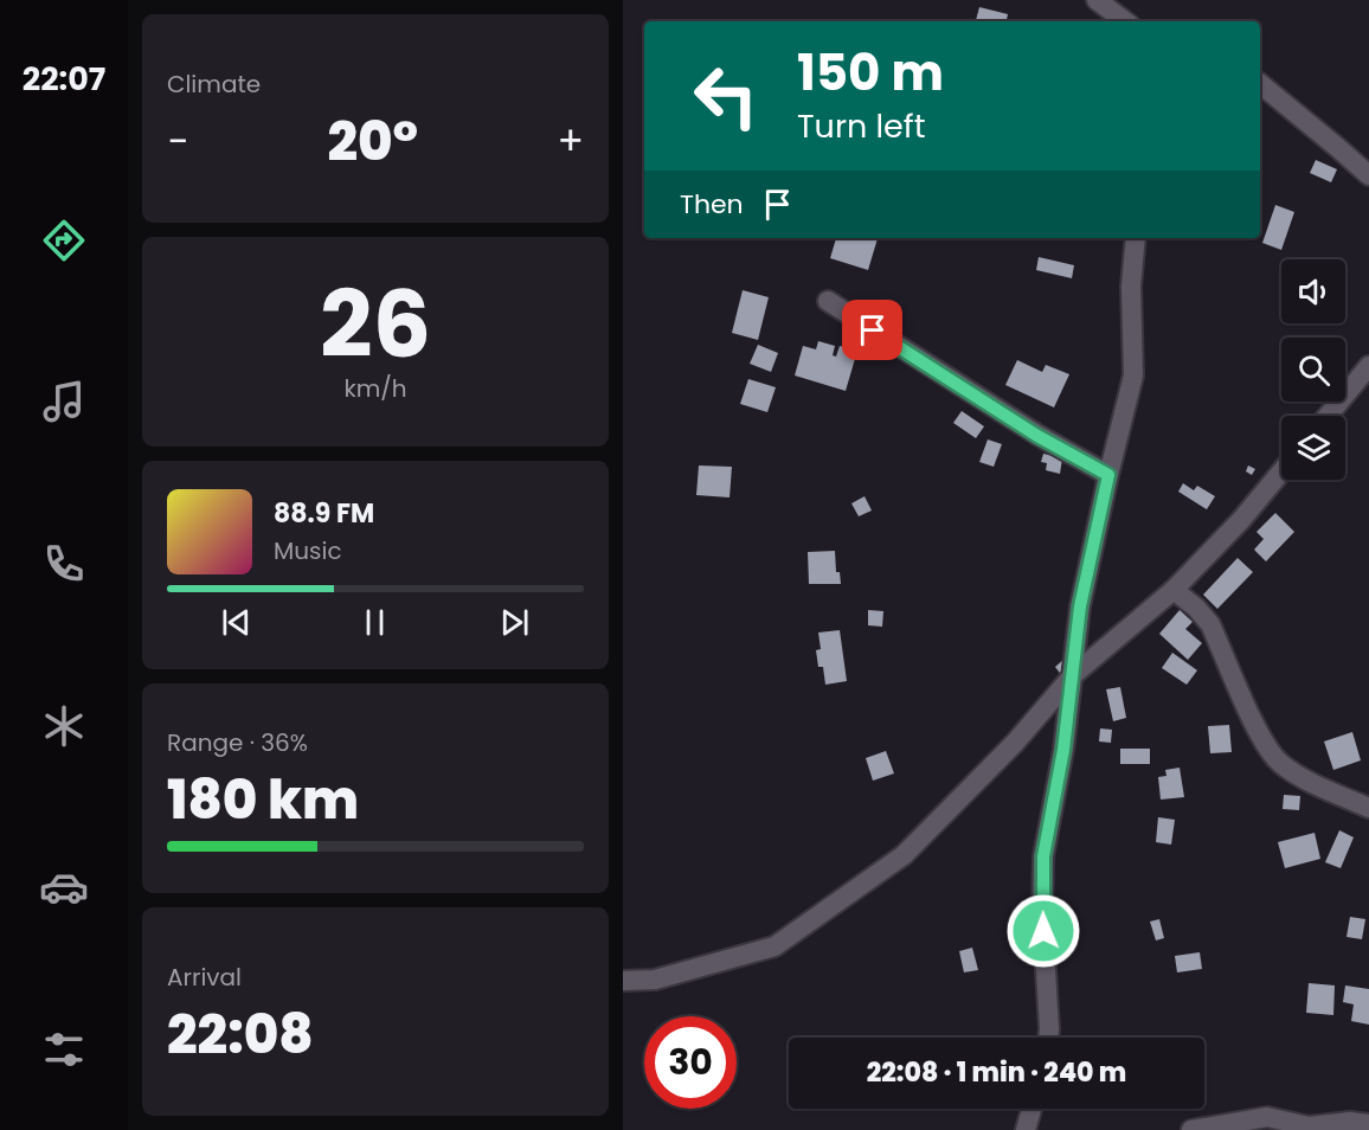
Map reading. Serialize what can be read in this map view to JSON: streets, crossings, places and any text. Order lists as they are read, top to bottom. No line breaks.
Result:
{"page":{"tabs":"22:07","tile":["Climate",["26","km/h"],["Range · 36%","180 km"],["Arrival","22:08"]],"turn":["150 m","Turn left"],"heat":["−","20°","+"],"then":"Then","song":["88.9 FM","Music"],"limit":"30","trip":"22:08 · 1 min · 240 m"}}
